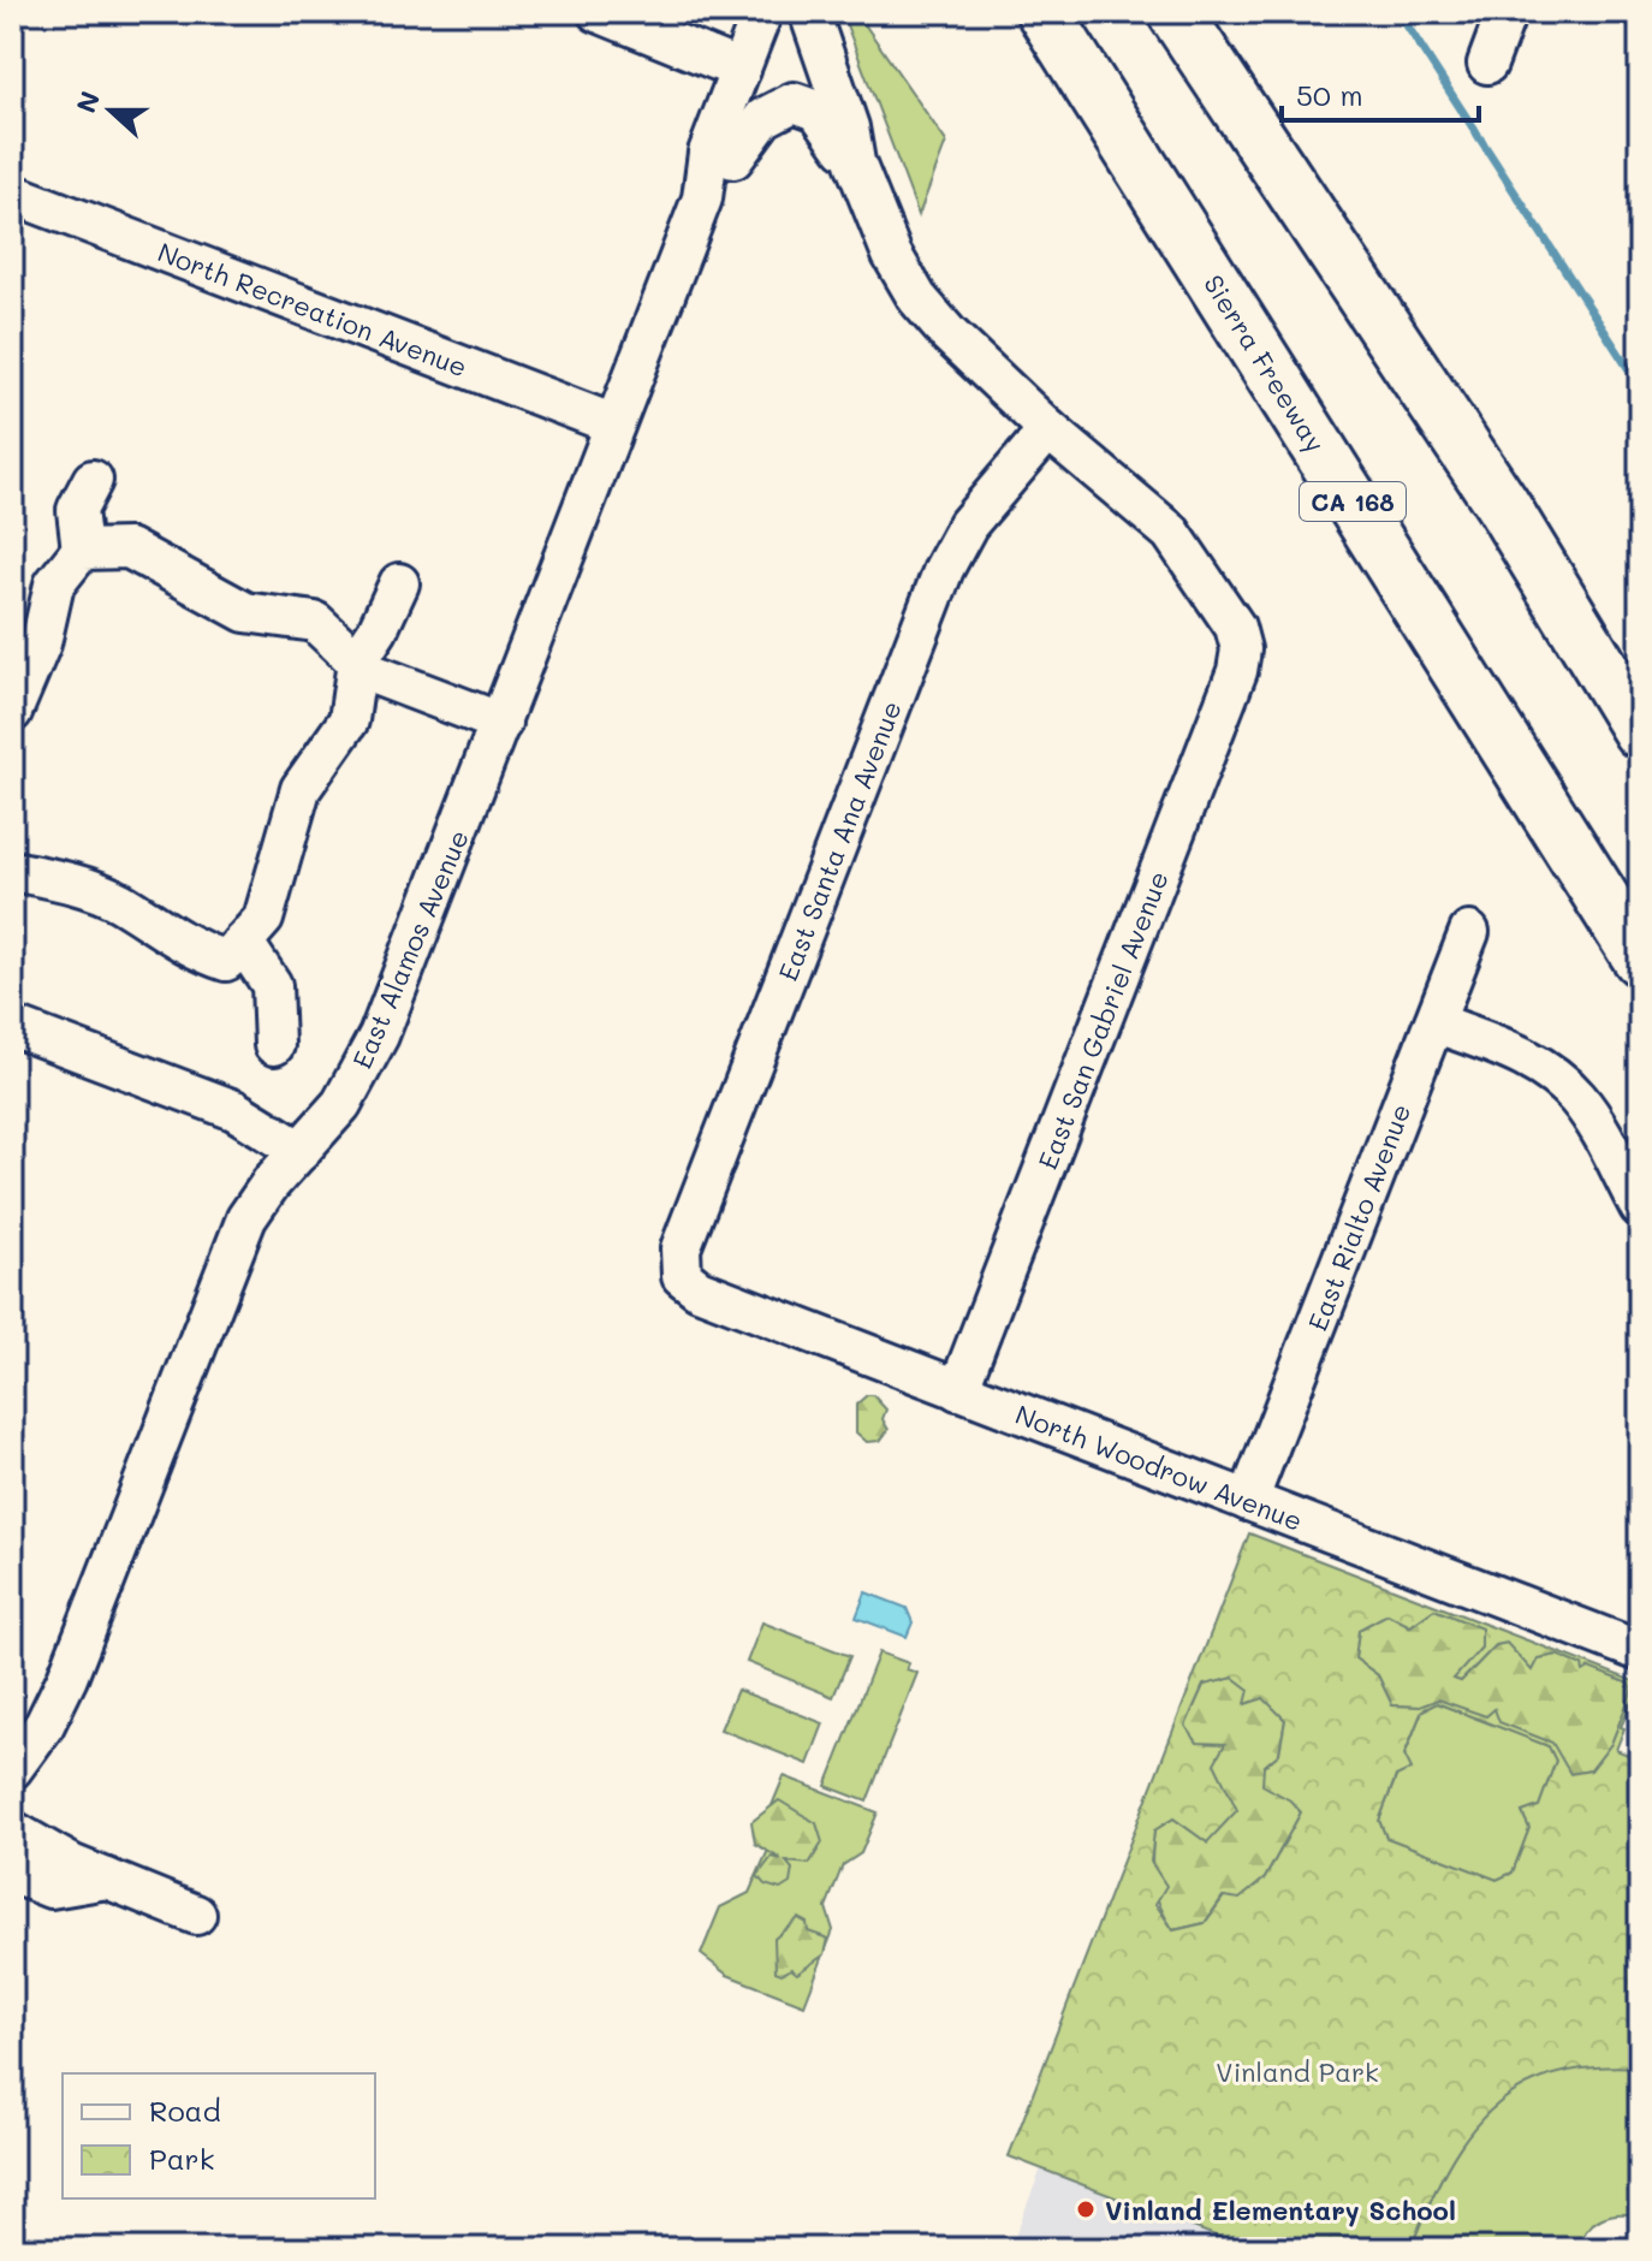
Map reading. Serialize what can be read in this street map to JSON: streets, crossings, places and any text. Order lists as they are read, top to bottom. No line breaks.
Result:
{"streets":{"highway":["Sierra Freeway","CA 168"],"street":["North Recreation Avenue","East Santa Ana Avenue","East Alamos Avenue","East San Gabriel Avenue","East Rialto Avenue","North Woodrow Avenue"]},"crossings":[["North Recreation Avenue","East Alamos Avenue"],["East Santa Ana Avenue","East San Gabriel Avenue"],["East Santa Ana Avenue","North Woodrow Avenue"],["East San Gabriel Avenue","North Woodrow Avenue"],["East Rialto Avenue","North Woodrow Avenue"]],"parks":["Vinland Park"],"places":["Vinland Elementary School"],"legend":["Road","Park"],"scale_bar":"50 m","north":"left"}
